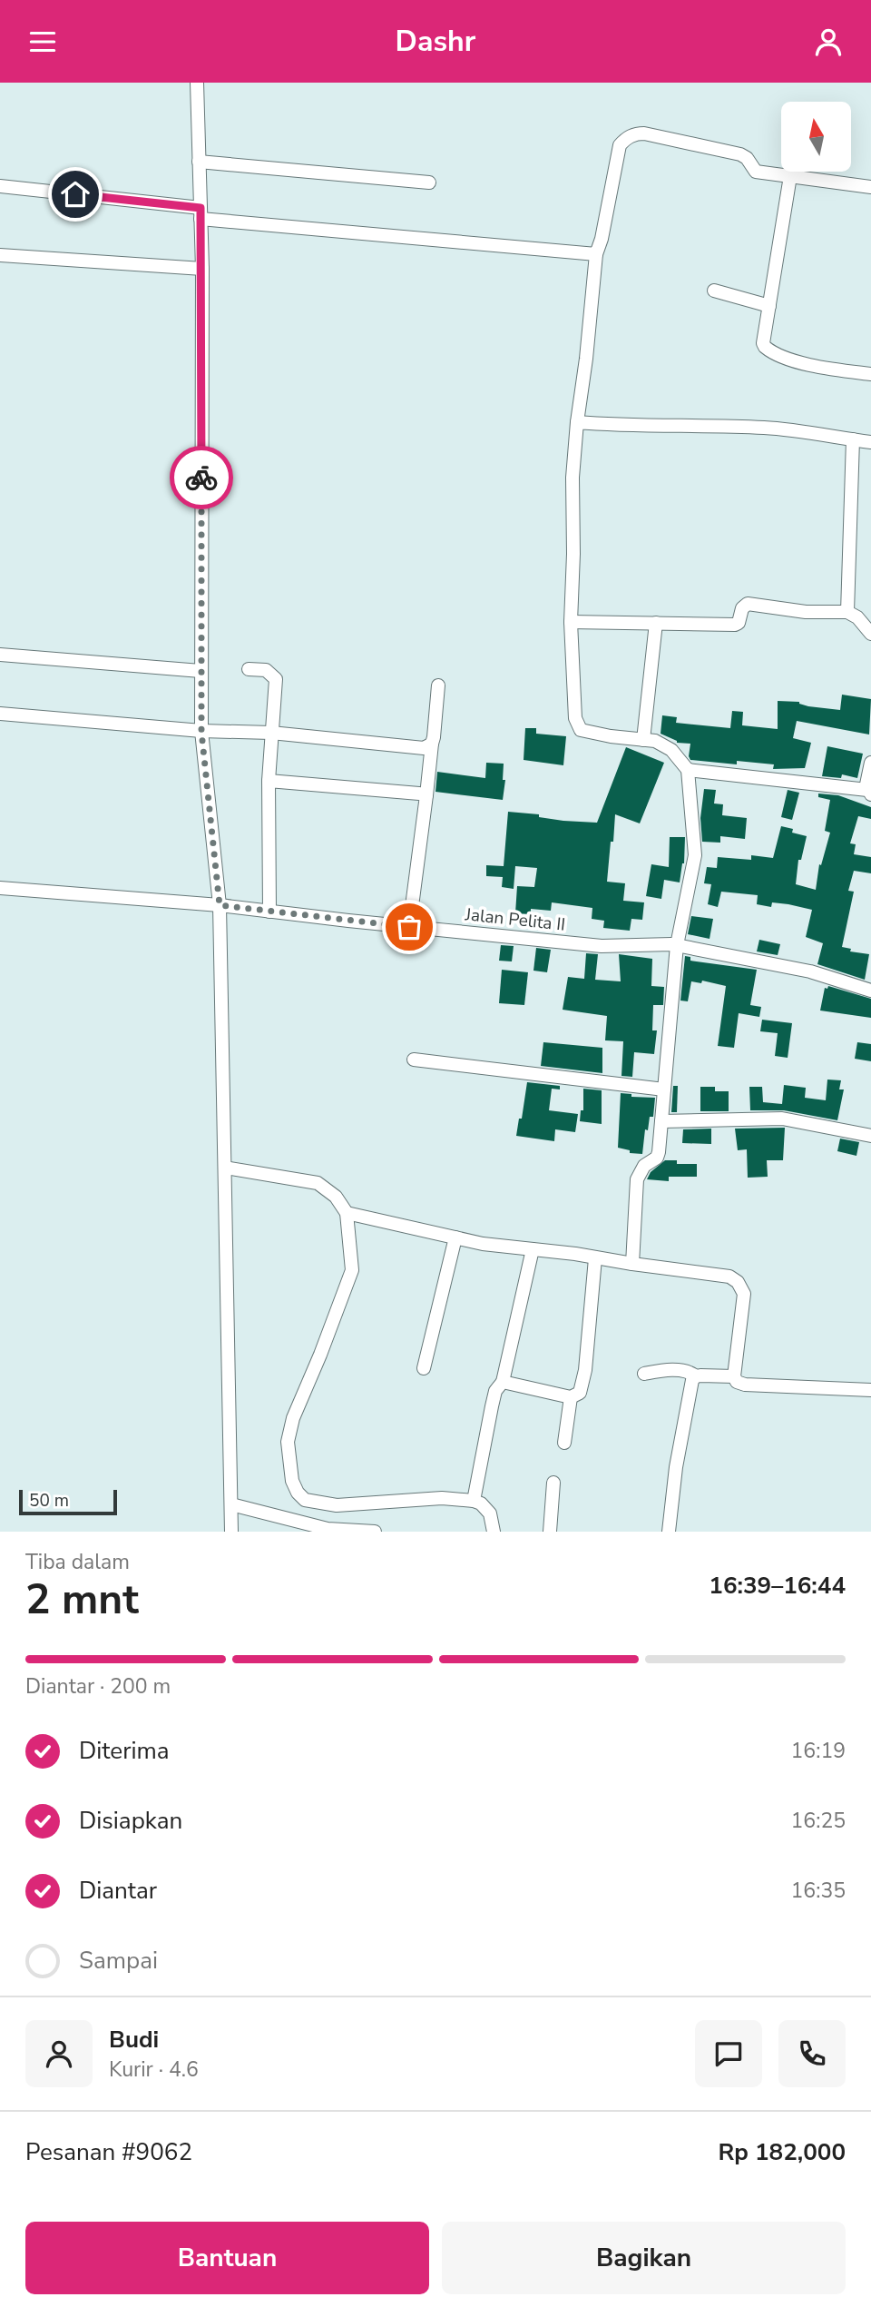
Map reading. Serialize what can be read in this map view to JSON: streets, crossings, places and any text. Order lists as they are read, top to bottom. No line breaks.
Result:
{"streets":{"street":["Jalan Pelita II"]},"scale_bar":"50 m","north":"top","page":{"header":"Dashr","scale":"50 m","heading":["2 mnt","Tiba dalam","16:39–16:44"],"panel":["Budi","Kurir · 4.6","Pesanan #9062","Rp 182,000"],"bar":"Diantar · 200 m","list":[["Diterima","16:19"],["Disiapkan","16:25"],["Diantar","16:35"],"Sampai"],"buttons":["Bantuan","Bagikan"]}}
